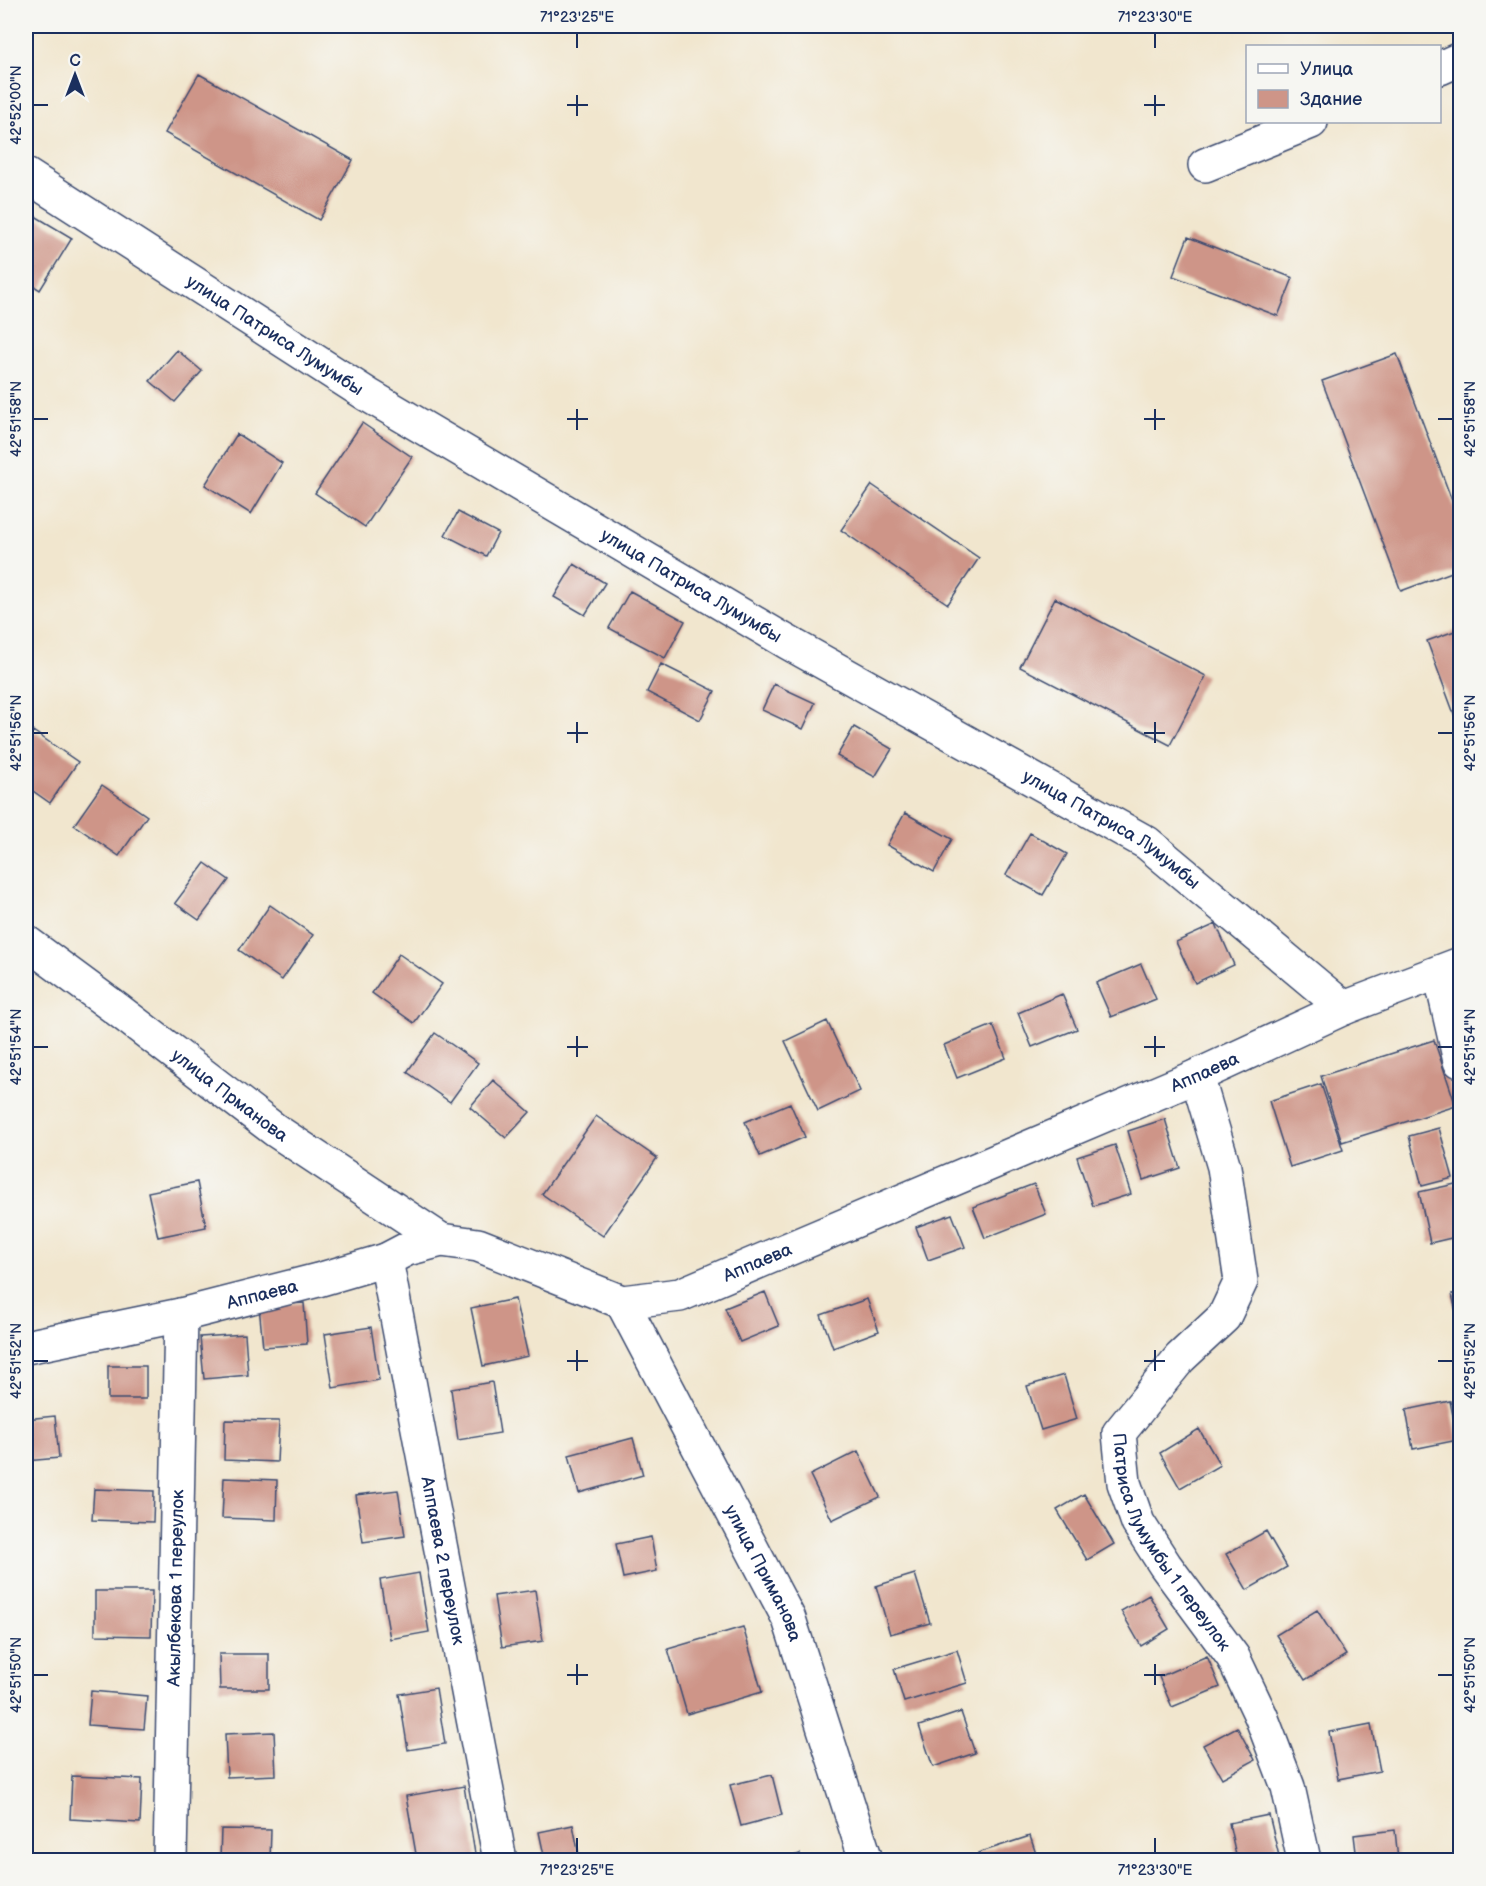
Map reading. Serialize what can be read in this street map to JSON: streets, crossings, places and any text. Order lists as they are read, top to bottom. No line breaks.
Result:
{"streets":{"street":["улица Патриса Лумумбы","Аппаева","улица Прманова","Патриса Лумумбы 1 переулок","Аппаева 2 переулок","улица Приманова","Акылбекова 1 переулок"]},"crossings":[["улица Патриса Лумумбы","Аппаева"],["Аппаева","улица Прманова"],["Аппаева","Патриса Лумумбы 1 переулок"],["Аппаева","Аппаева 2 переулок"],["Аппаева","улица Приманова"],["Аппаева","Акылбекова 1 переулок"]],"legend":["Улица","Здание"],"north":"top","coordinates":["71°23'25\"E","71°23'30\"E","42°52'00\"N","42°51'58\"N","42°51'56\"N","42°51'54\"N","42°51'52\"N","42°51'50\"N"]}
